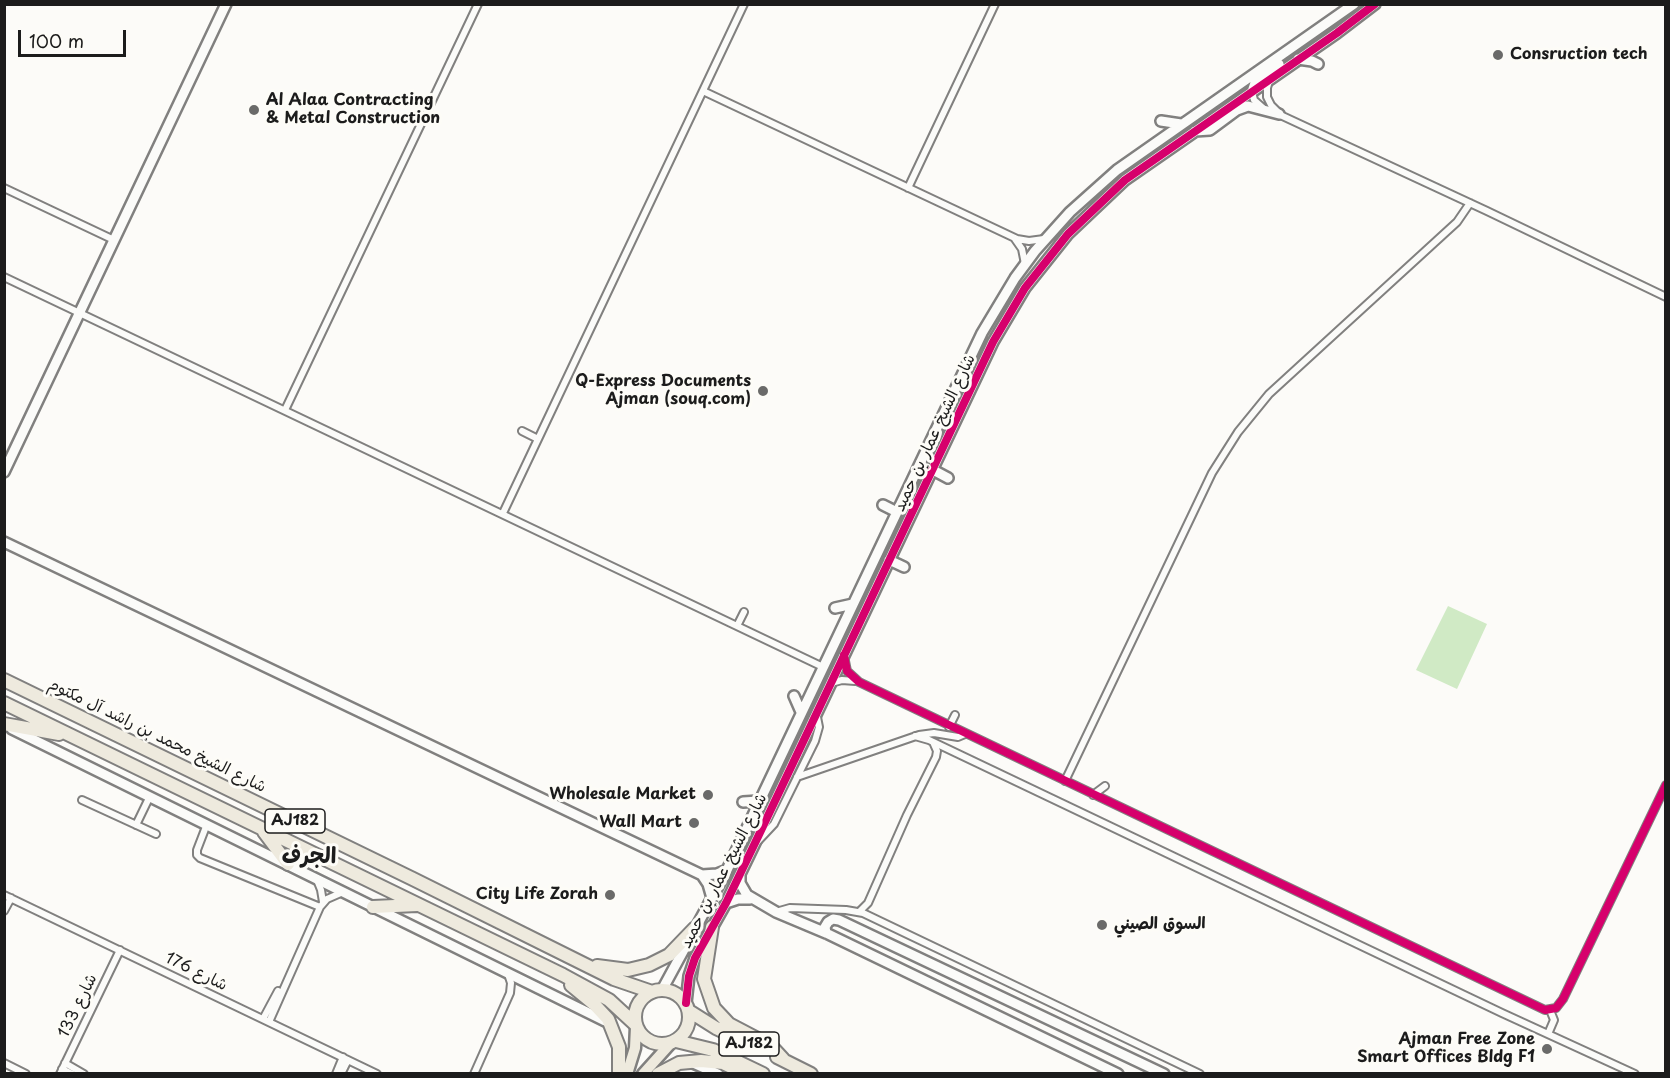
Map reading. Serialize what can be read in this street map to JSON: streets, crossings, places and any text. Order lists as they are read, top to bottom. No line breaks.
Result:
{"streets":{"highway":["شارع الشيخ محمد بن راشد آل مكتوم","AJ182"],"street":["شارع الشيخ عمار بن حميد","شارع 176","شارع 133"]},"crossings":[["شارع الشيخ عمار بن حميد","شارع الشيخ محمد بن راشد آل مكتوم"],["شارع الشيخ عمار بن حميد","AJ182"],["شارع الشيخ محمد بن راشد آل مكتوم","AJ182"],["شارع 176","شارع 133"]],"districts":["الجرف"],"places":["Consruction tech","Al Alaa Contracting & Metal Construction","Q-Express Documents Ajman (souq.com)","Wholesale Market","Wall Mart","City Life Zorah","السوق الصيني","Ajman Free Zone Smart Offices Bldg F1"],"scale_bar":"100 m"}
